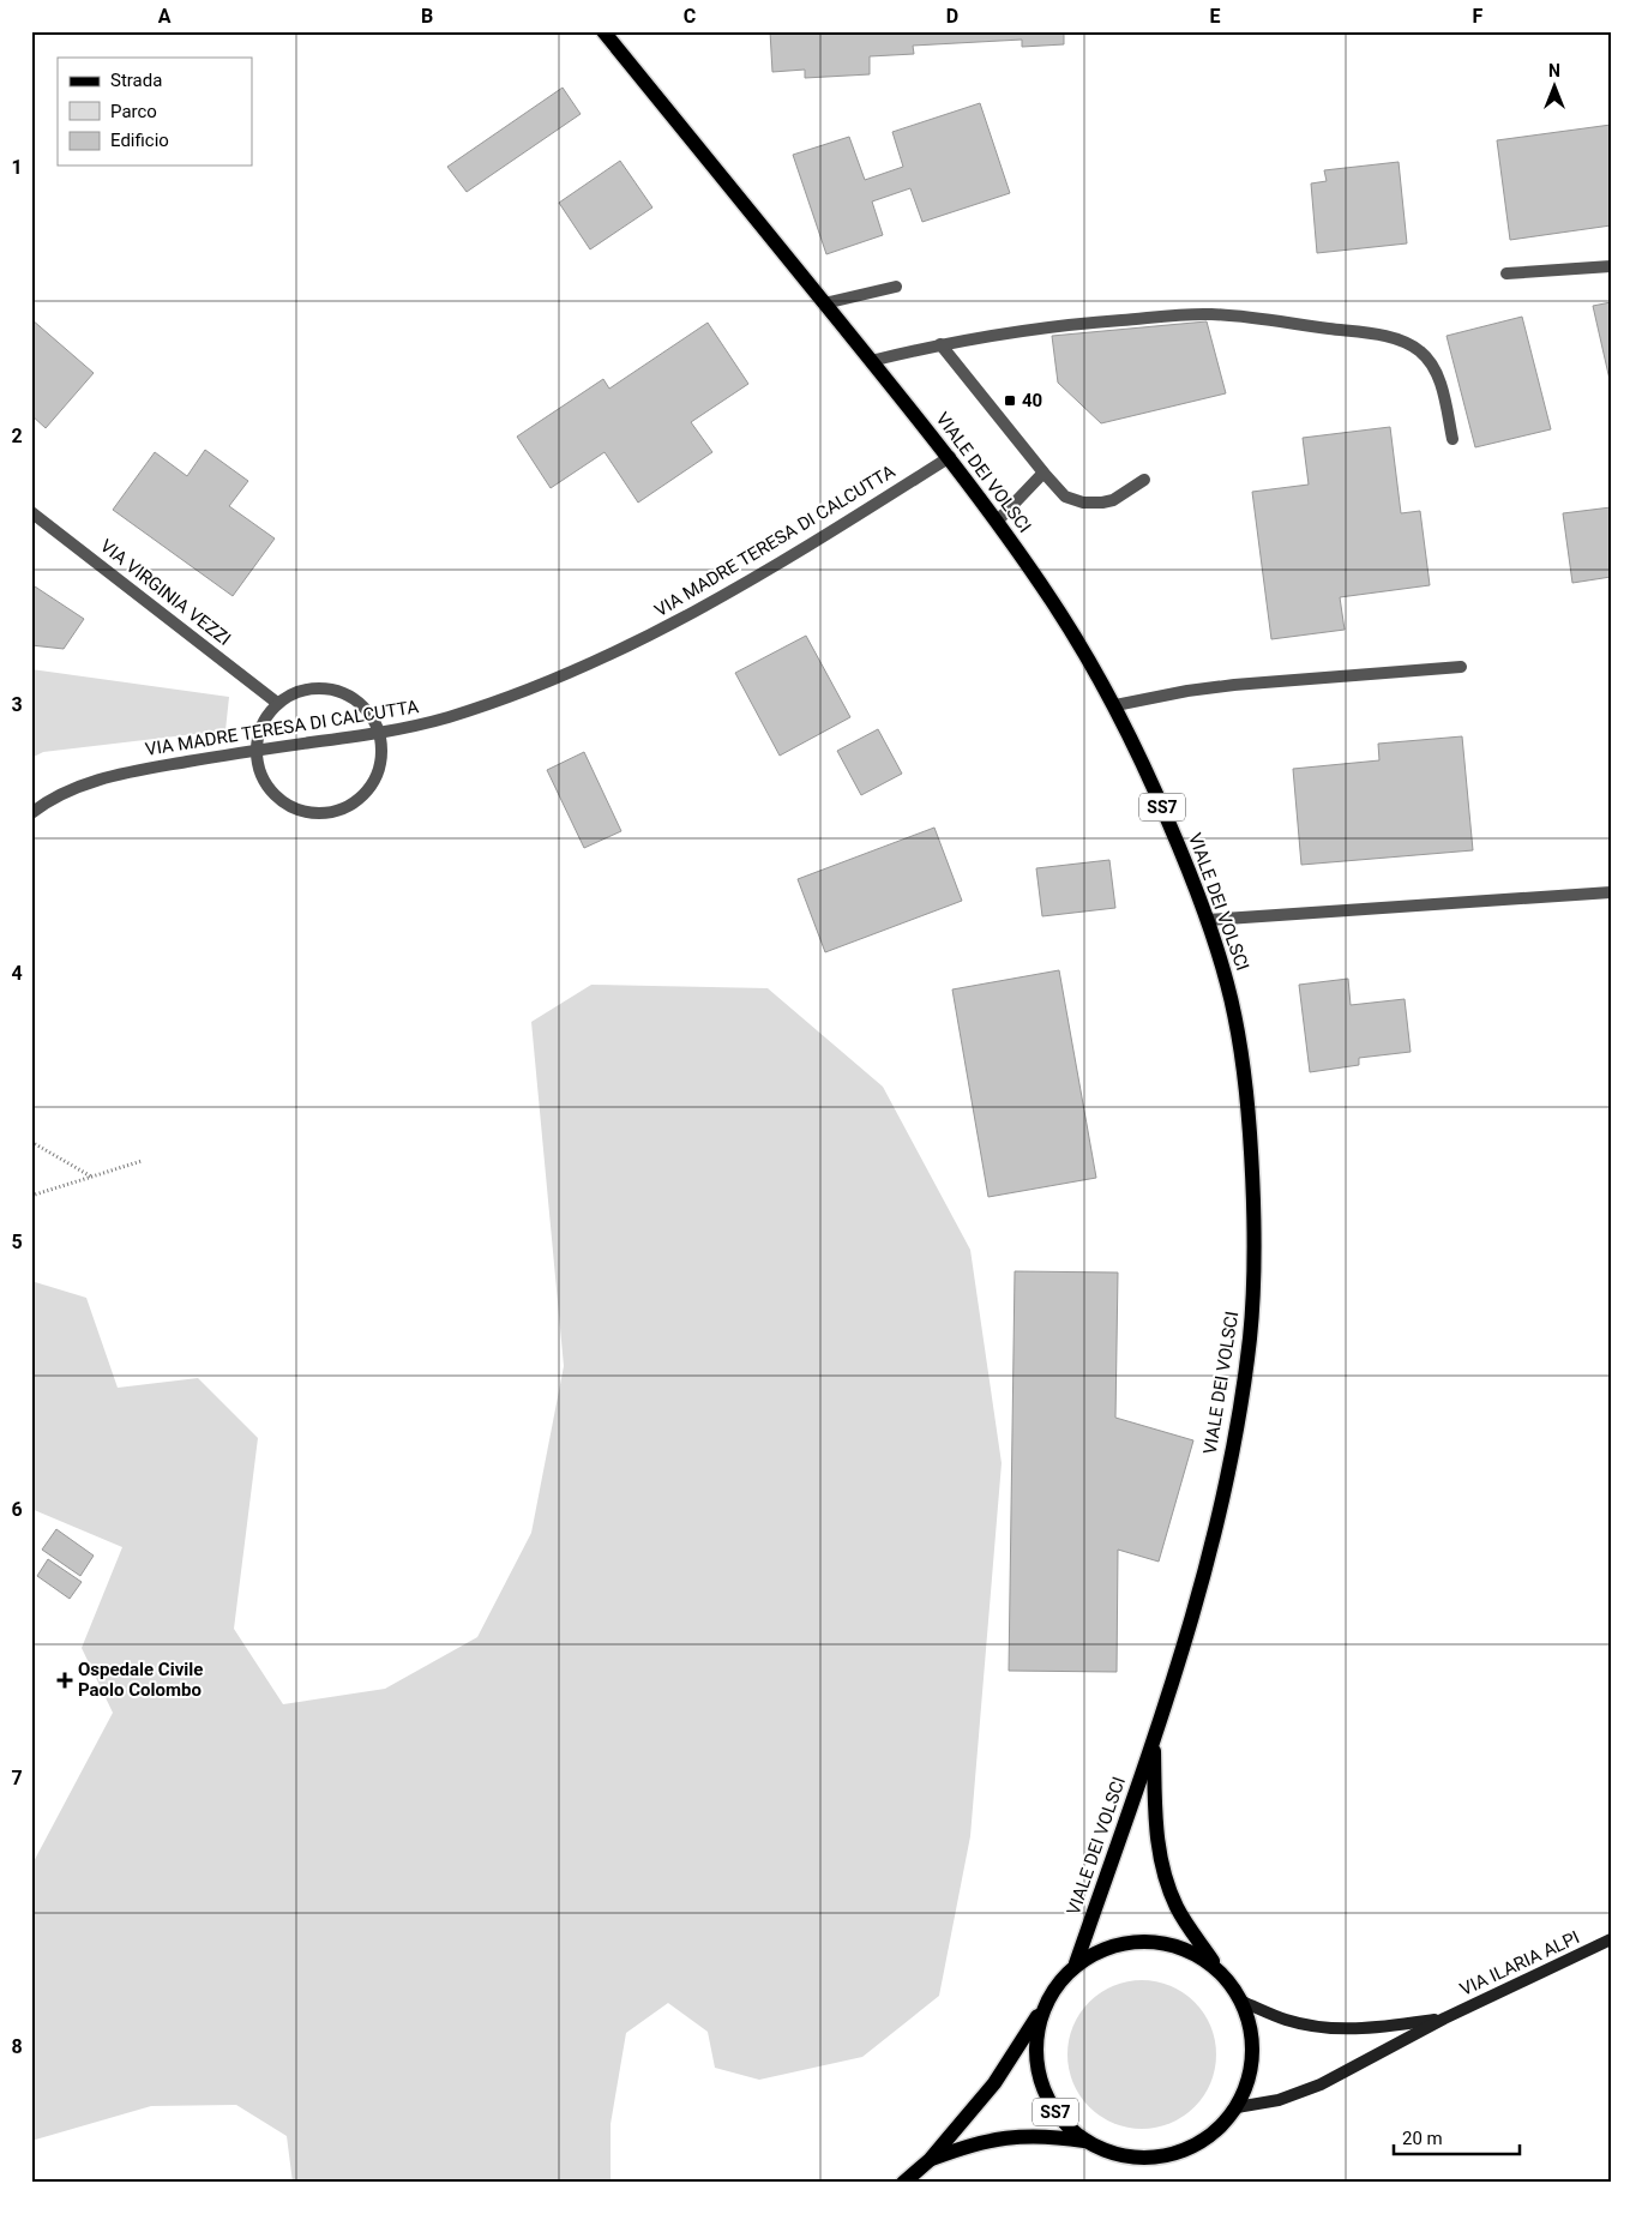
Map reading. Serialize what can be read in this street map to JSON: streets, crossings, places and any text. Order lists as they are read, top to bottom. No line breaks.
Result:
{"streets":{"main road":["VIALE DEI VOLSCI","SS7"],"street":["VIA MADRE TERESA DI CALCUTTA","VIA VIRGINIA VEZZI","VIA ILARIA ALPI"]},"crossings":[["VIALE DEI VOLSCI","VIA MADRE TERESA DI CALCUTTA"],["VIALE DEI VOLSCI","SS7"]],"places":{"transit":["40"],"health":["Ospedale Civile Paolo Colombo"]},"legend":["Strada","Parco","Edificio"],"scale_bar":"20 m","north":"top","grid":{"columns":["A","B","C","D","E","F"],"rows":["1","2","3","4","5","6","7","8"]}}
